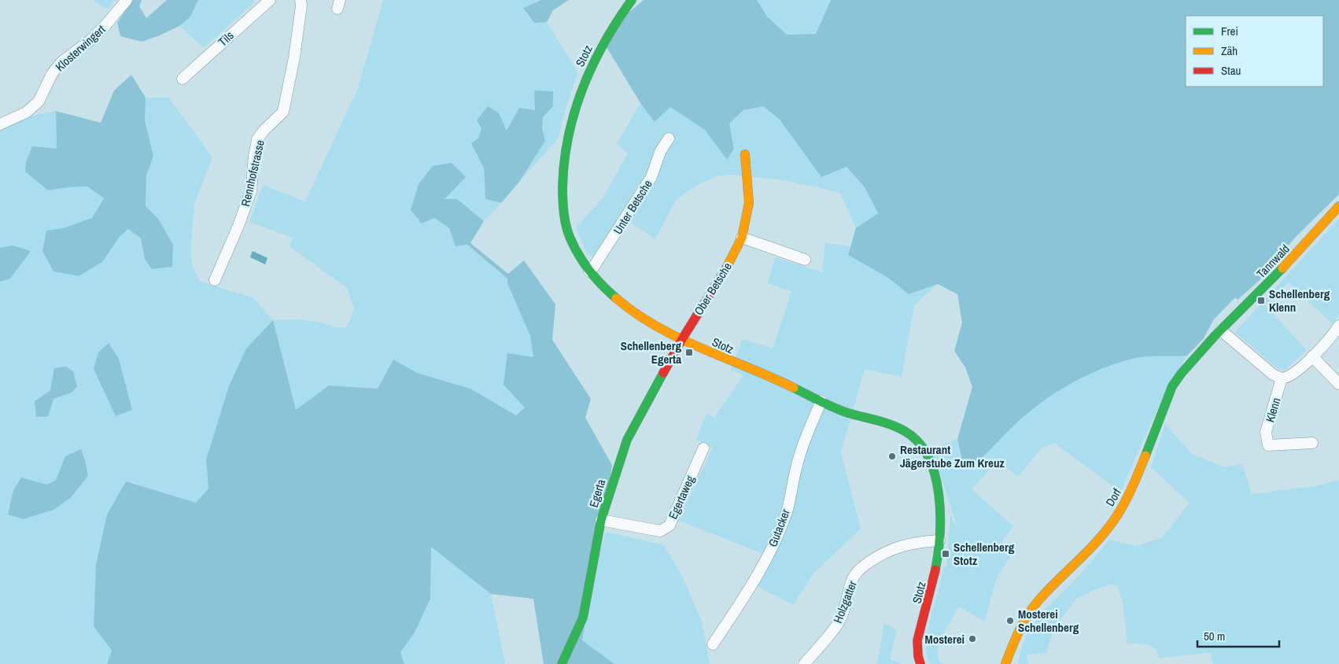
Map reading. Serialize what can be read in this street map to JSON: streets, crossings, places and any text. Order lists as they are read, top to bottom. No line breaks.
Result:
{"streets":{"street":["Tils","Klosterwingert","Stotz","Rennhofstrasse","Unter Betsche","Tannwald","Ober Betsche","Klenn","Egerta","Egertaweg","Dorf","Gutacker","Holzgatter"]},"crossings":[["Stotz","Unter Betsche"],["Stotz","Ober Betsche"],["Stotz","Egerta"],["Stotz","Gutacker"],["Stotz","Holzgatter"],["Tannwald","Dorf"],["Ober Betsche","Egerta"],["Egerta","Egertaweg"]],"places":{"transit":["Schellenberg Klenn","Schellenberg Egerta","Schellenberg Stotz"],"other":["Restaurant Jägerstube Zum Kreuz","Mosterei Schellenberg","Mosterei"]},"legend":["Frei","Zäh","Stau"],"scale_bar":"50 m"}
